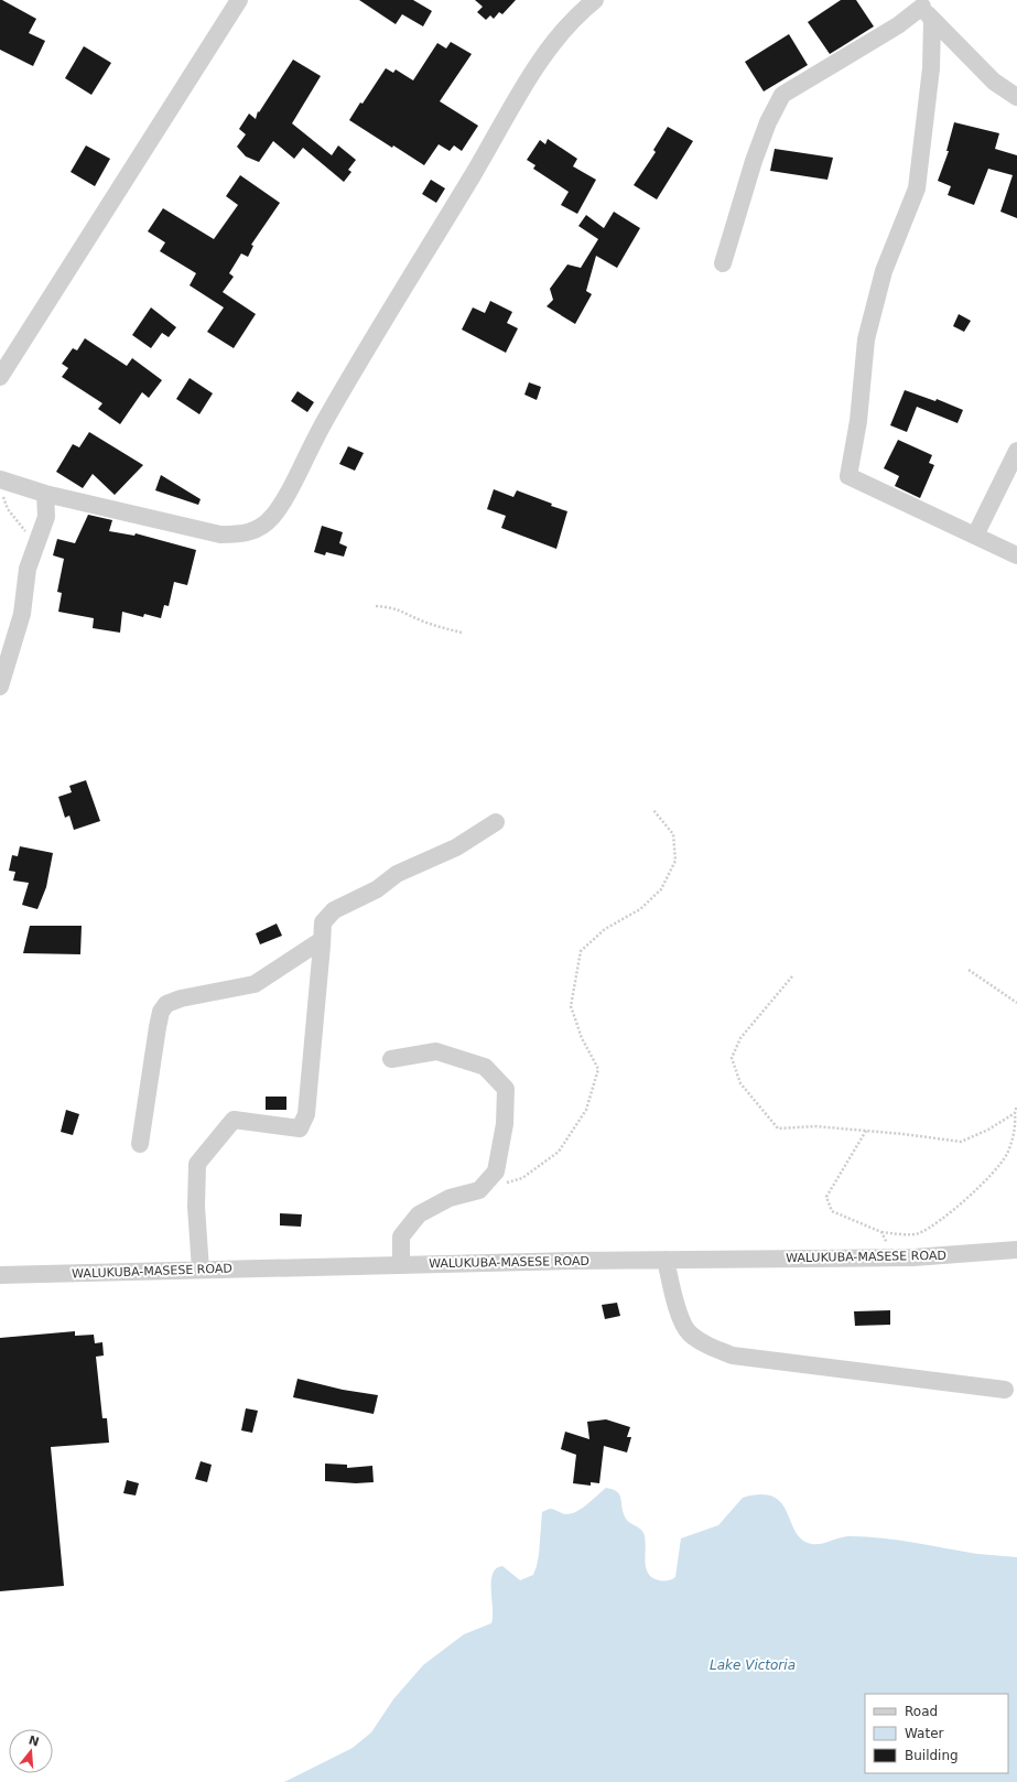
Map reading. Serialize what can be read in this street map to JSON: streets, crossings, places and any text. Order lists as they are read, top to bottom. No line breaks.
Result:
{"streets":{"street":["WALUKUBA-MASESE ROAD"]},"water":["Lake Victoria"],"legend":["Road","Water","Building"],"north":"top"}
